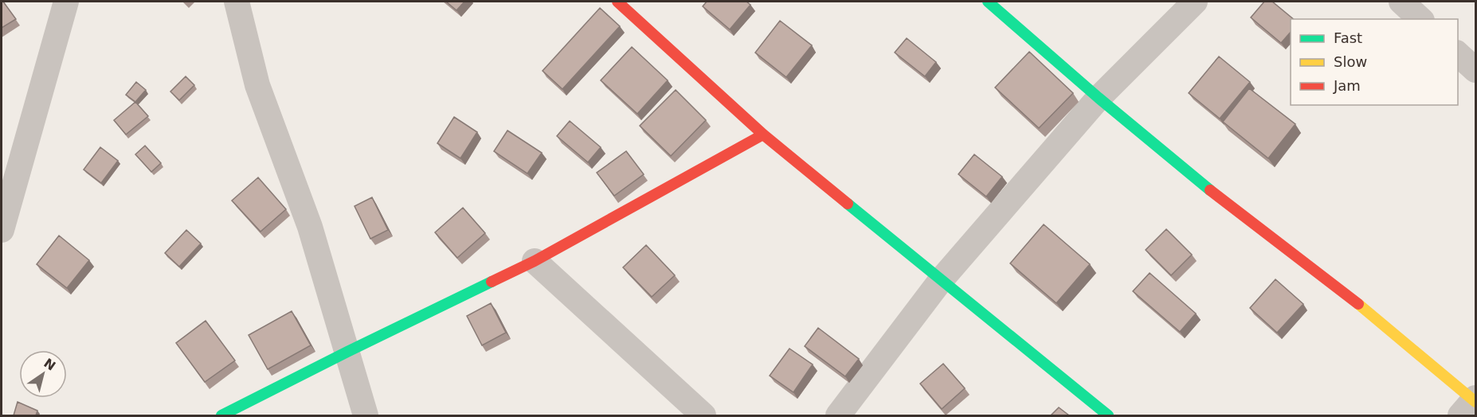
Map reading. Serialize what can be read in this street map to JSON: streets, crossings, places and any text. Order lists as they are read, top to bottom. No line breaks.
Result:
{"legend":["Fast","Slow","Jam"],"north":"top right"}
